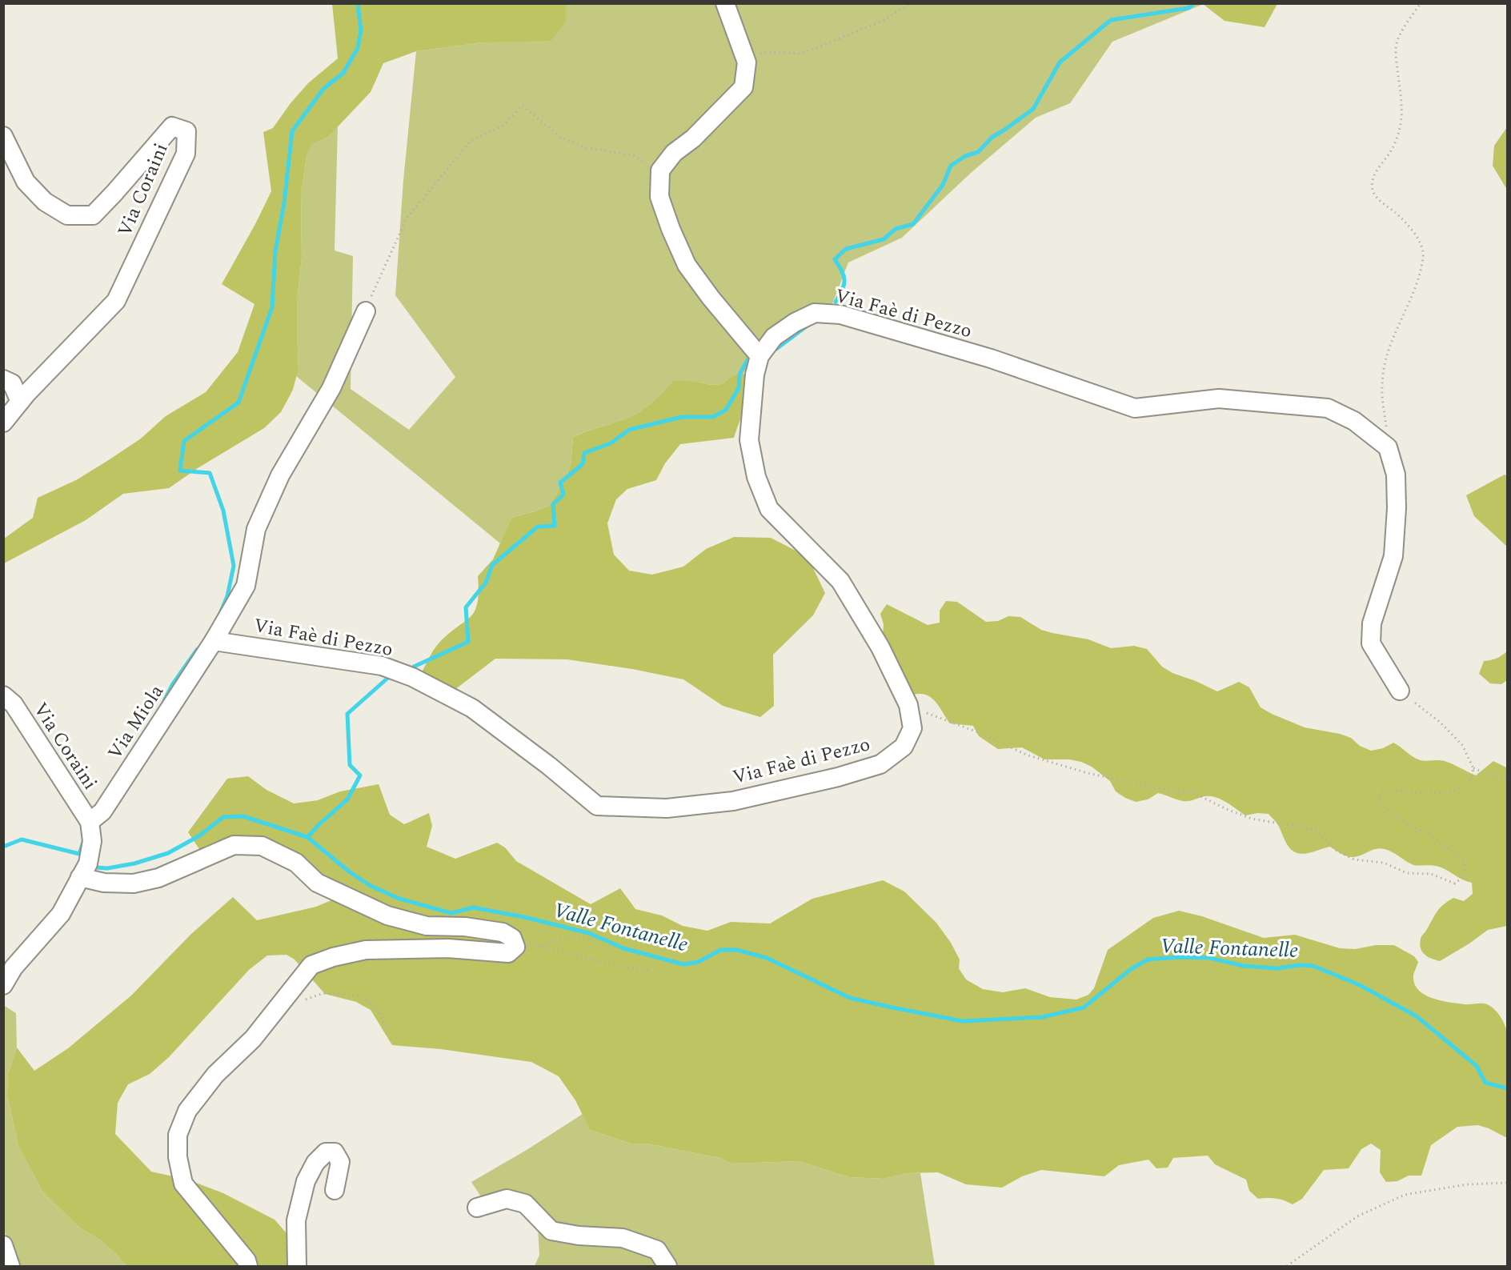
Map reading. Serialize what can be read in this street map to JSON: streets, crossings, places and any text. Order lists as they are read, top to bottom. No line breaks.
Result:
{"streets":{"street":["Via Coraini","Via Faè di Pezzo","Via Miola"]},"crossings":[["Via Coraini","Via Miola"],["Via Faè di Pezzo","Via Miola"]],"water":["Valle Fontanelle"]}
